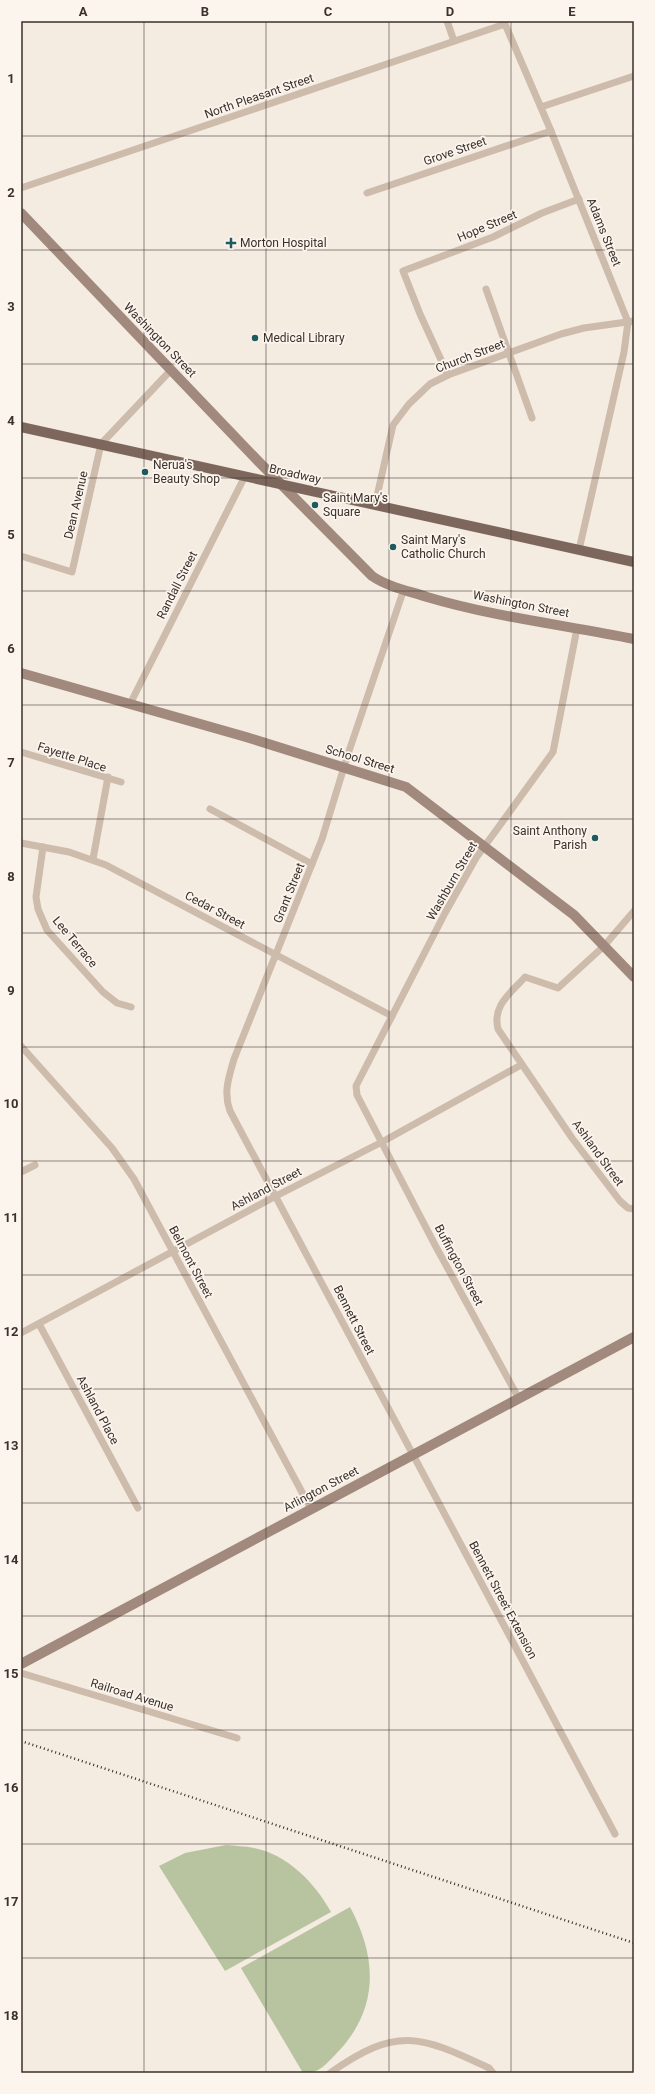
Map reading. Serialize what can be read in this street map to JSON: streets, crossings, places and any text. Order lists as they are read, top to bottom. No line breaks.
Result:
{"streets":{"main road":["Broadway"],"street":["North Pleasant Street","Grove Street","Hope Street","Adams Street","Washington Street","Church Street","Dean Avenue","Randall Street","Fayette Place","School Street","Washburn Street","Grant Street","Cedar Street","Lee Terrace","Ashland Street","Belmont Street","Buffington Street","Bennett Street","Ashland Place","Arlington Street","Bennett Street Extension","Railroad Avenue"]},"crossings":[["North Pleasant Street","Adams Street"],["Grove Street","Adams Street"],["Hope Street","Adams Street"],["Hope Street","Church Street"],["Adams Street","Church Street"],["Adams Street","Broadway"],["Washington Street","Broadway"],["Washington Street","Washburn Street"],["Washington Street","Grant Street"],["Church Street","Broadway"],["Broadway","Dean Avenue"],["Broadway","Randall Street"],["Randall Street","School Street"],["Fayette Place","Cedar Street"],["School Street","Washburn Street"],["School Street","Grant Street"],["School Street","Ashland Street"],["Washburn Street","Cedar Street"],["Washburn Street","Ashland Street"],["Washburn Street","Buffington Street"],["Grant Street","Cedar Street"],["Grant Street","Ashland Street"],["Grant Street","Bennett Street"],["Cedar Street","Lee Terrace"],["Ashland Street","Belmont Street"],["Ashland Street","Buffington Street"],["Ashland Street","Bennett Street"],["Ashland Street","Ashland Place"],["Belmont Street","Arlington Street"],["Buffington Street","Arlington Street"],["Bennett Street","Arlington Street"],["Bennett Street","Bennett Street Extension"],["Arlington Street","Bennett Street Extension"]],"places":{"health":["Morton Hospital"],"other":["Medical Library","Nerua's Beauty Shop","Saint Mary's Square","Saint Mary's Catholic Church","Saint Anthony Parish"]},"grid":{"columns":["A","B","C","D","E"],"rows":["1","2","3","4","5","6","7","8","9","10","11","12","13","14","15","16","17","18"]}}
